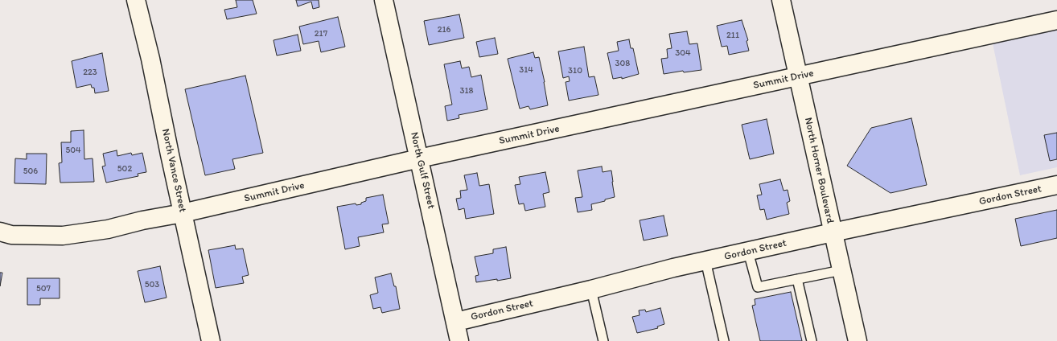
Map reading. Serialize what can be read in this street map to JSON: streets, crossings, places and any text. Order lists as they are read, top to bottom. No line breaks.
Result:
{"streets":{"street":["Summit Drive","North Vance Street","North Gulf Street","North Horner Boulevard","Gordon Street"]},"crossings":[["Summit Drive","North Vance Street"],["Summit Drive","North Gulf Street"],["Summit Drive","North Horner Boulevard"],["North Gulf Street","Gordon Street"],["North Horner Boulevard","Gordon Street"]],"house_numbers":["216","217","211","304","308","314","310","223","318","504","502","506","503","507"]}
